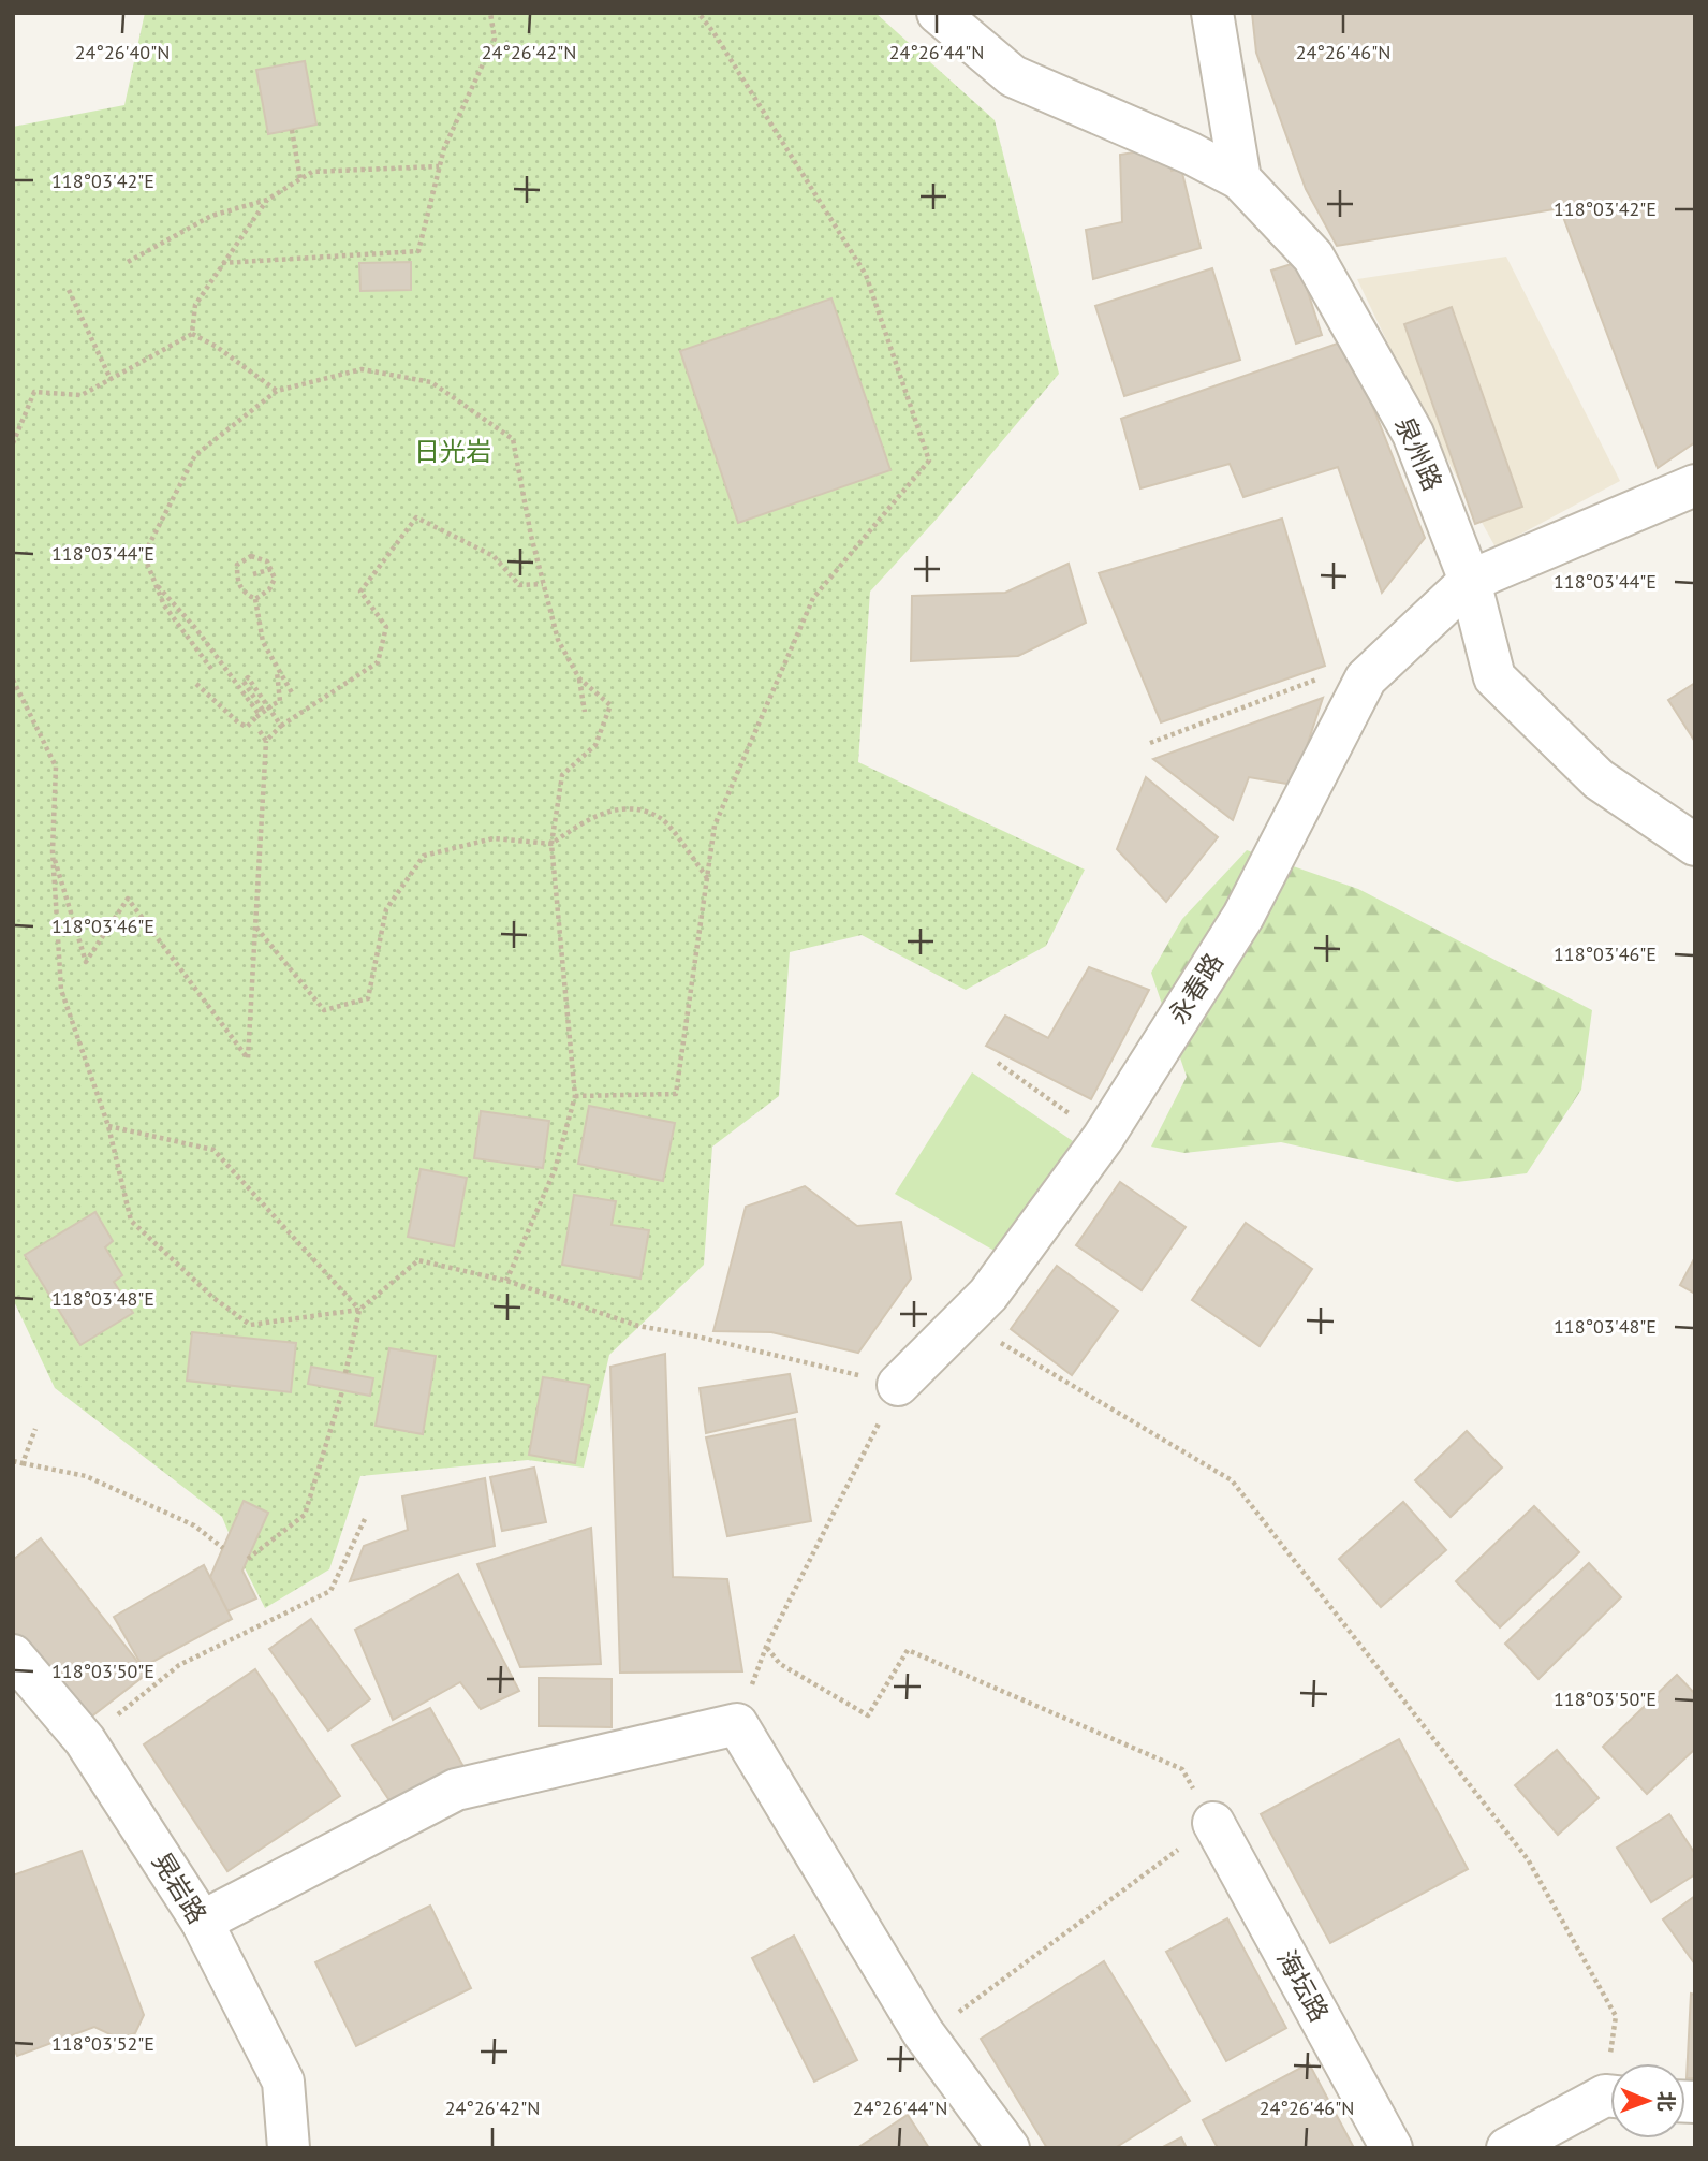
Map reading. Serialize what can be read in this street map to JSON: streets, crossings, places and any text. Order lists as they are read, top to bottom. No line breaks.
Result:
{"streets":{"street":["泉州路","永春路","晃岩路","海坛路"]},"crossings":[["泉州路","永春路"]],"parks":["日光岩"],"north":"right","coordinates":["24°26'40\"N","24°26'42\"N","24°26'44\"N","24°26'46\"N","118°03'42\"E","118°03'44\"E","118°03'46\"E","118°03'48\"E","118°03'50\"E","118°03'52\"E"]}
